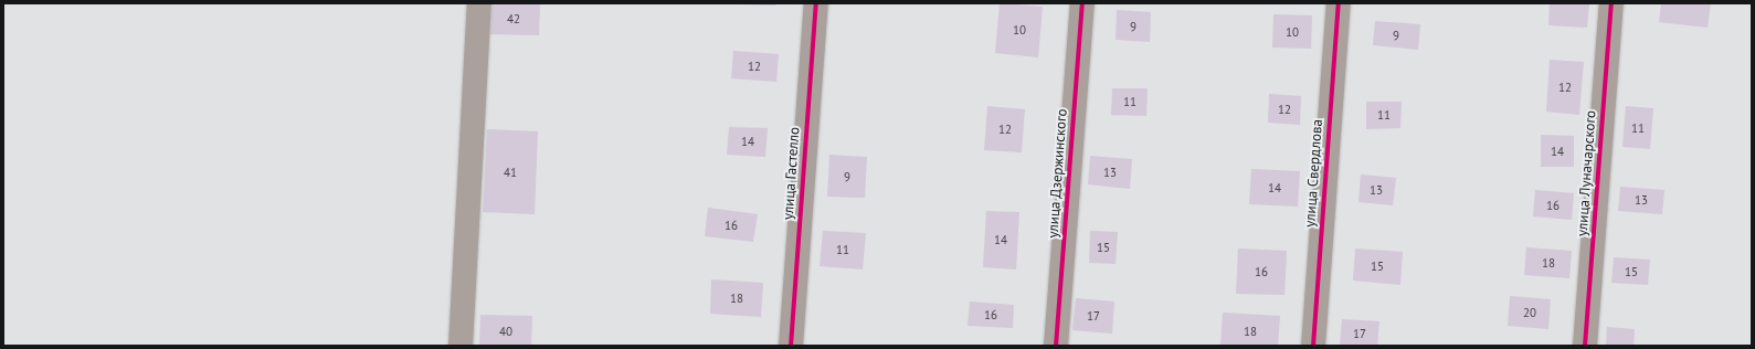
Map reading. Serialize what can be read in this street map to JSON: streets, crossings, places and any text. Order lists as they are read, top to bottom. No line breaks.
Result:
{"streets":{"street":["улица Гастелло","улица Дзержинского","улица Свердлова","улица Луначарского"]},"house_numbers":["42","9","10","10","9","12","12","11","12","11","11","12","14","14","41","13","9","14","13","13","16","16","14","15","11","18","15","16","15","18","20","16","17","40","18","17"]}
